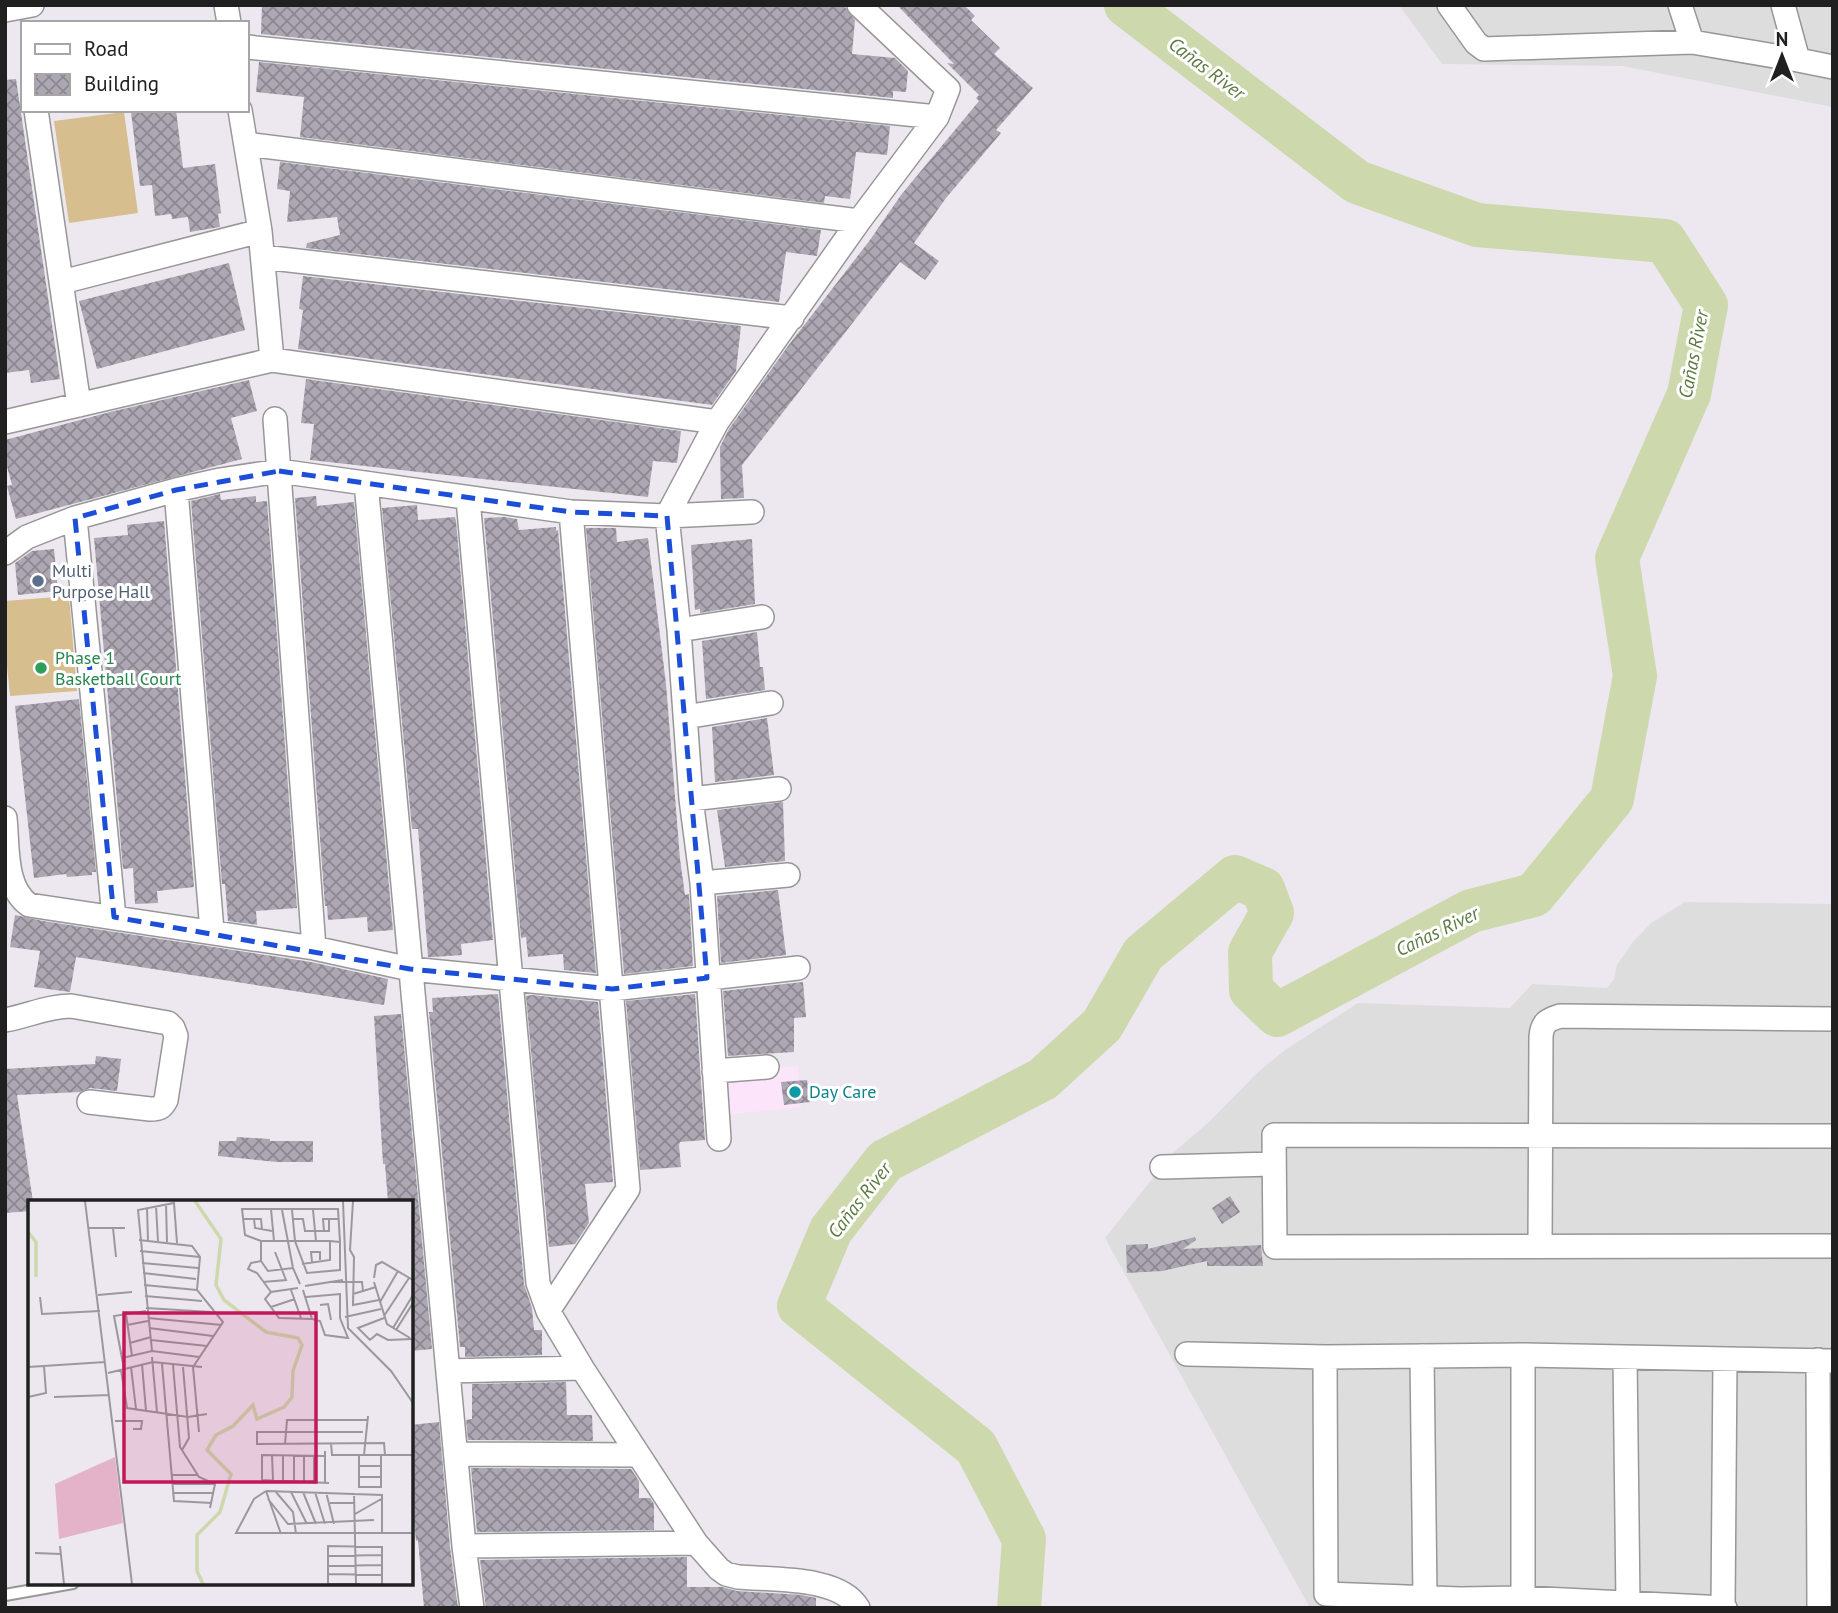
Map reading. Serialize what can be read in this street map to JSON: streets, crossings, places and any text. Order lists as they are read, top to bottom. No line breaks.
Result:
{"water":["Cañas River"],"places":["Multi Purpose Hall","Phase 1 Basketball Court","Day Care"],"legend":["Road","Building"],"north":"top"}
